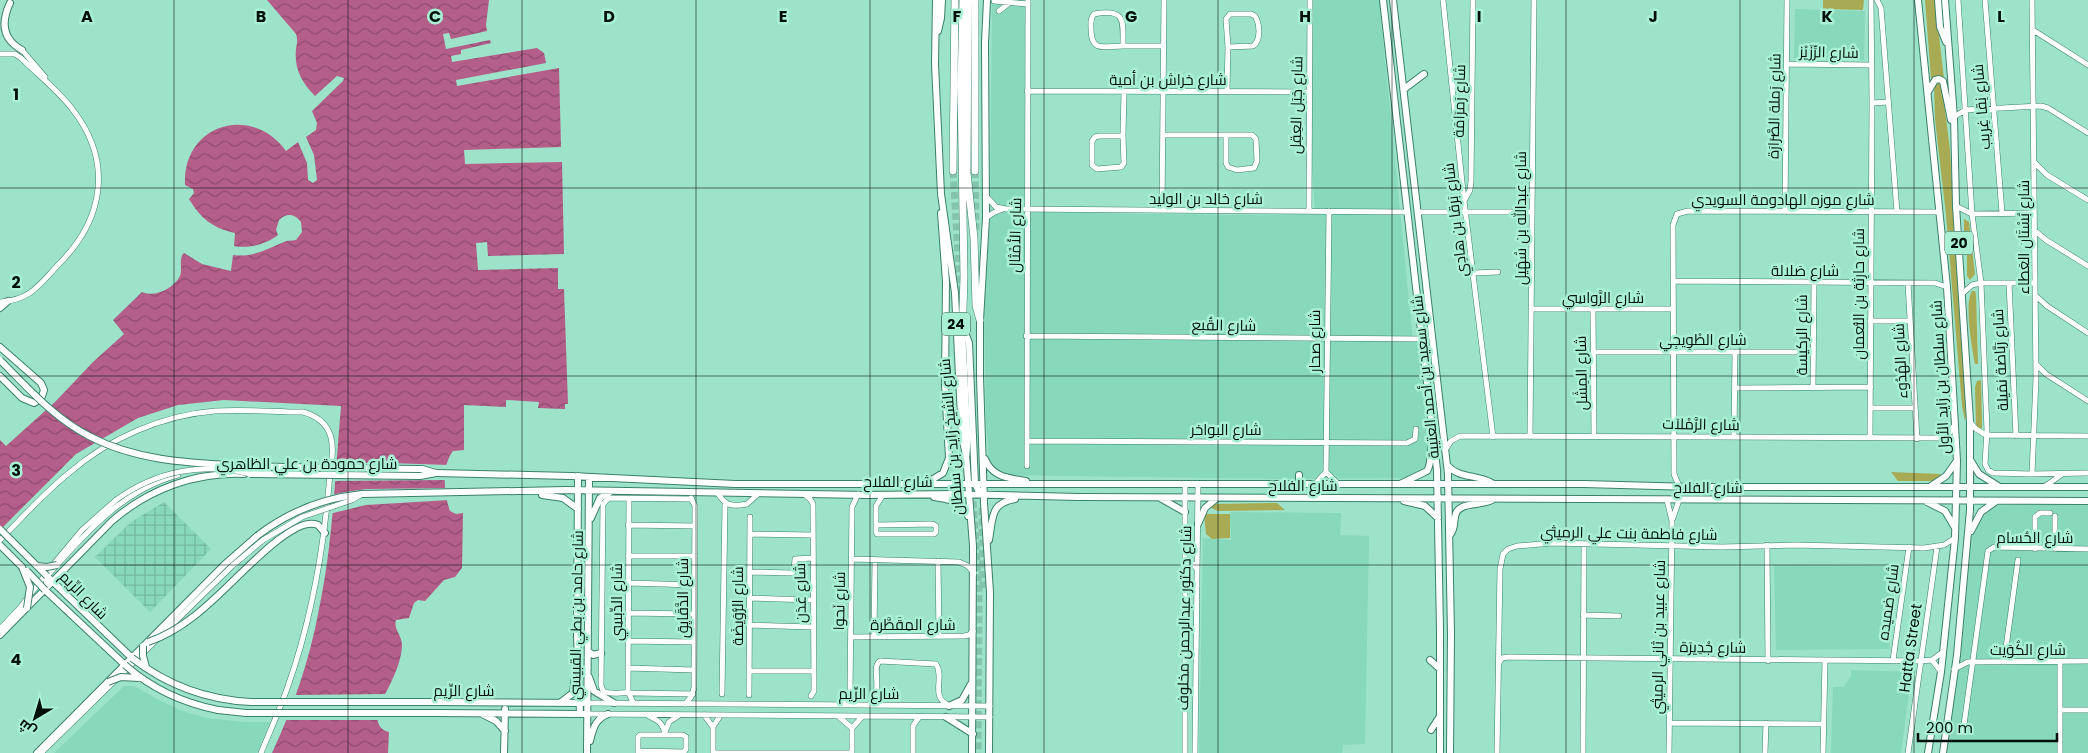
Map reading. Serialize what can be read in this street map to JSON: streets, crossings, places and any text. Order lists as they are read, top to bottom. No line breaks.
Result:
{"streets":{"main road":["20","24","شارع سعيد بن أحمد العتيبة","شارع سلطان بن زايد الأول","شارع الشيخ زايد بن سلطان","شارع حمودة بن علي الظاهري","شارع الفلاح","شارع الرِّيم","شارع حامد بن بطي القبيسي"],"street":["شارع الرِّزَيْز","شارع خراش بن أمية","شارع رَمرَامَة","شارع جَبَل العِقِل","شارع رَملة الصَّرَارَة","شارع نِقا غِريب","شارع خالِد بن الوليد","شارع موزه الهادومة السويدي","شارع عبدالله بن سُهَيل","شارع بَرقا بن هادِي","شارع الأَمْثال","شارع بُسْتَان العَطاء","شارع صَلالة","شارع حارِثة بن النُّعمان","شارع الرَّواسِي","شارع القُبع","شارع الركيسة","شارع الطْوِيجِي","شارع صحار","شارع رَبَّاضة نمَيلة","شارع الهُدُوء","شارع المِشَل","شارع الرَّمْلاَت","شارع البواخر","شارع فاطمة بنت علي الرميثي","شارع الحُسام","شارع عَدَن","شارع الدَّقَايِق","شارع نَحوا","شارع الدِّبسِي","شارع ضميده","شارع الرُّوَيضَة","شارع دكتور عبدالرحمن مخلوف","شارع المِقَطَّرة","شارع عبيد بن ثاني الرميثي","شارع جْدِيرَة","Hatta Street","شارع الكُوَيت"]},"crossings":[["شارع الرِّزَيْز","شارع رَملة الصَّرَارَة"],["شارع الرِّزَيْز","شارع حارِثة بن النُّعمان"],["شارع خراش بن أمية","شارع جَبَل العِقِل"],["شارع خراش بن أمية","شارع الأَمْثال"],["شارع رَمرَامَة","شارع بَرقا بن هادِي"],["شارع جَبَل العِقِل","شارع خالِد بن الوليد"],["شارع رَملة الصَّرَارَة","شارع موزه الهادومة السويدي"],["شارع خالِد بن الوليد","شارع الأَمْثال"],["شارع خالِد بن الوليد","شارع صحار"],["شارع خالِد بن الوليد","شارع سعيد بن أحمد العتيبة"],["شارع خالِد بن الوليد","شارع الشيخ زايد بن سلطان"],["شارع موزه الهادومة السويدي","شارع صَلالة"],["شارع موزه الهادومة السويدي","شارع حارِثة بن النُّعمان"],["شارع موزه الهادومة السويدي","شارع الرَّواسِي"],["شارع موزه الهادومة السويدي","شارع الطْوِيجِي"],["شارع موزه الهادومة السويدي","شارع سلطان بن زايد الأول"],["شارع موزه الهادومة السويدي","شارع الرَّمْلاَت"],["شارع موزه الهادومة السويدي","شارع الفلاح"],["شارع عبدالله بن سُهَيل","شارع الرَّواسِي"],["شارع عبدالله بن سُهَيل","شارع الرَّمْلاَت"],["شارع بَرقا بن هادِي","شارع الرَّمْلاَت"],["شارع الأَمْثال","شارع القُبع"],["شارع الأَمْثال","شارع البواخر"],["شارع الأَمْثال","شارع الشيخ زايد بن سلطان"],["شارع صَلالة","شارع حارِثة بن النُّعمان"],["شارع صَلالة","شارع الركيسة"],["شارع صَلالة","شارع الهُدُوء"],["شارع صَلالة","شارع سلطان بن زايد الأول"],["شارع حارِثة بن النُّعمان","شارع الرَّمْلاَت"],["شارع الرَّواسِي","شارع المِشَل"],["شارع القُبع","شارع صحار"],["شارع القُبع","شارع سعيد بن أحمد العتيبة"],["شارع الركيسة","شارع الطْوِيجِي"],["شارع الطْوِيجِي","شارع المِشَل"],["شارع صحار","شارع البواخر"],["شارع الهُدُوء","شارع الرَّمْلاَت"],["شارع المِشَل","شارع الرَّمْلاَت"],["شارع سعيد بن أحمد العتيبة","شارع الرَّمْلاَت"],["شارع سعيد بن أحمد العتيبة","شارع الفلاح"],["شارع سلطان بن زايد الأول","شارع الرَّمْلاَت"],["شارع سلطان بن زايد الأول","شارع الفلاح"],["شارع سلطان بن زايد الأول","شارع فاطمة بنت علي الرميثي"],["شارع سلطان بن زايد الأول","شارع الكُوَيت"],["شارع الشيخ زايد بن سلطان","شارع الفلاح"],["شارع الشيخ زايد بن سلطان","شارع الرِّيم"],["شارع الشيخ زايد بن سلطان","شارع المِقَطَّرة"],["شارع حمودة بن علي الظاهري","شارع الفلاح"],["شارع حمودة بن علي الظاهري","شارع الرِّيم"],["شارع الفلاح","شارع عَدَن"],["شارع الفلاح","شارع نَحوا"],["شارع الفلاح","شارع حامد بن بطي القبيسي"],["شارع الفلاح","شارع دكتور عبدالرحمن مخلوف"],["شارع الفلاح","شارع عبيد بن ثاني الرميثي"],["شارع فاطمة بنت علي الرميثي","شارع ضميده"],["شارع فاطمة بنت علي الرميثي","شارع عبيد بن ثاني الرميثي"],["شارع فاطمة بنت علي الرميثي","شارع جْدِيرَة"],["شارع فاطمة بنت علي الرميثي","Hatta Street"],["شارع الحُسام","شارع الكُوَيت"],["شارع الرِّيم","شارع الدِّبسِي"],["شارع الرِّيم","شارع حامد بن بطي القبيسي"],["شارع نَحوا","شارع المِقَطَّرة"],["شارع ضميده","شارع جْدِيرَة"],["شارع عبيد بن ثاني الرميثي","شارع جْدِيرَة"],["شارع جْدِيرَة","Hatta Street"]],"scale_bar":"200 m","north":"bottom left","grid":{"columns":["A","B","C","D","E","F","G","H","I","J","K","L"],"rows":["1","2","3","4"]}}
